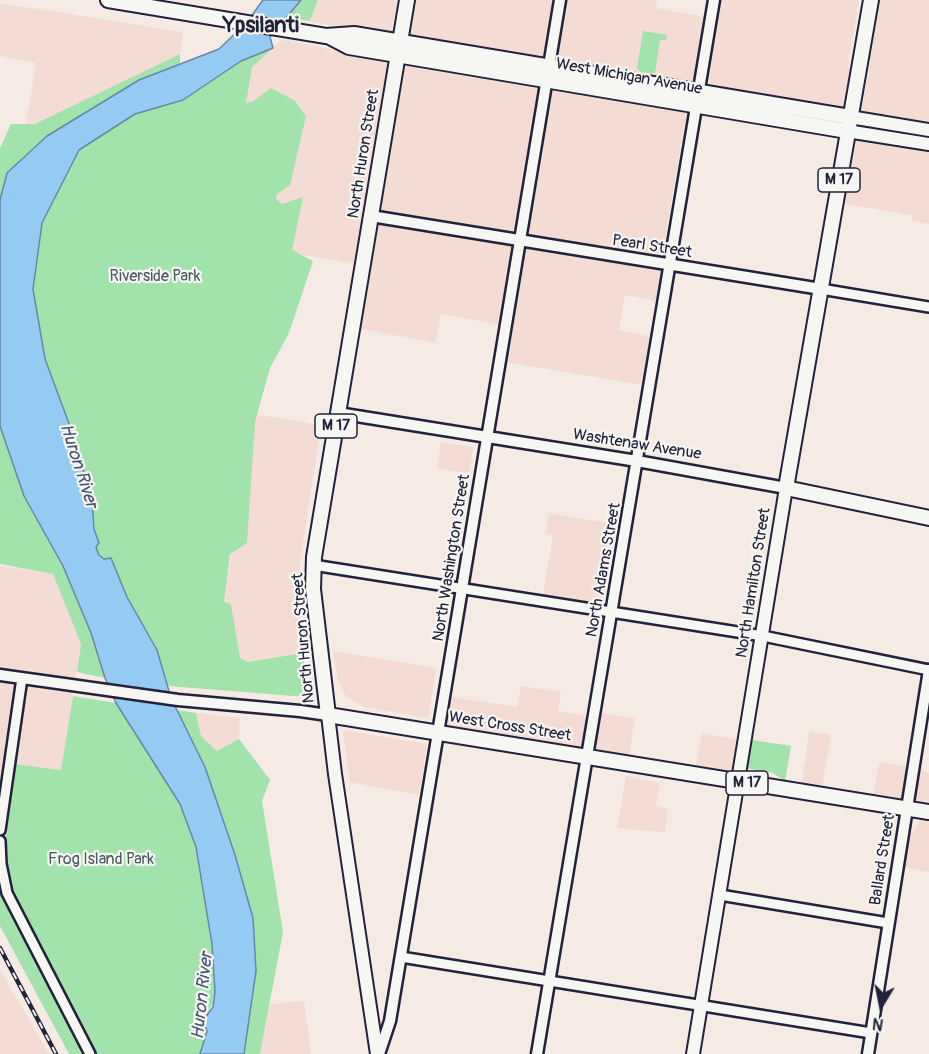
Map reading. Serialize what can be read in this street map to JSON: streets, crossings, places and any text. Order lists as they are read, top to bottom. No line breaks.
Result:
{"streets":{"main road":["West Michigan Avenue","North Huron Street","M 17","Washtenaw Avenue","North Hamilton Street","West Cross Street"],"street":["Pearl Street","North Washington Street","North Adams Street","Ballard Street"]},"crossings":[["West Michigan Avenue","North Huron Street"],["West Michigan Avenue","North Washington Street"],["West Michigan Avenue","North Adams Street"],["West Michigan Avenue","North Hamilton Street"],["North Huron Street","Pearl Street"],["North Huron Street","Washtenaw Avenue"],["North Huron Street","North Washington Street"],["North Huron Street","West Cross Street"],["Pearl Street","North Washington Street"],["Pearl Street","North Adams Street"],["Pearl Street","North Hamilton Street"],["Washtenaw Avenue","North Washington Street"],["Washtenaw Avenue","North Adams Street"],["Washtenaw Avenue","North Hamilton Street"],["North Washington Street","West Cross Street"],["North Adams Street","West Cross Street"],["North Hamilton Street","West Cross Street"],["West Cross Street","Ballard Street"]],"districts":["Ypsilanti"],"water":["Huron River"],"parks":["Riverside Park","Frog Island Park"],"north":"bottom"}
